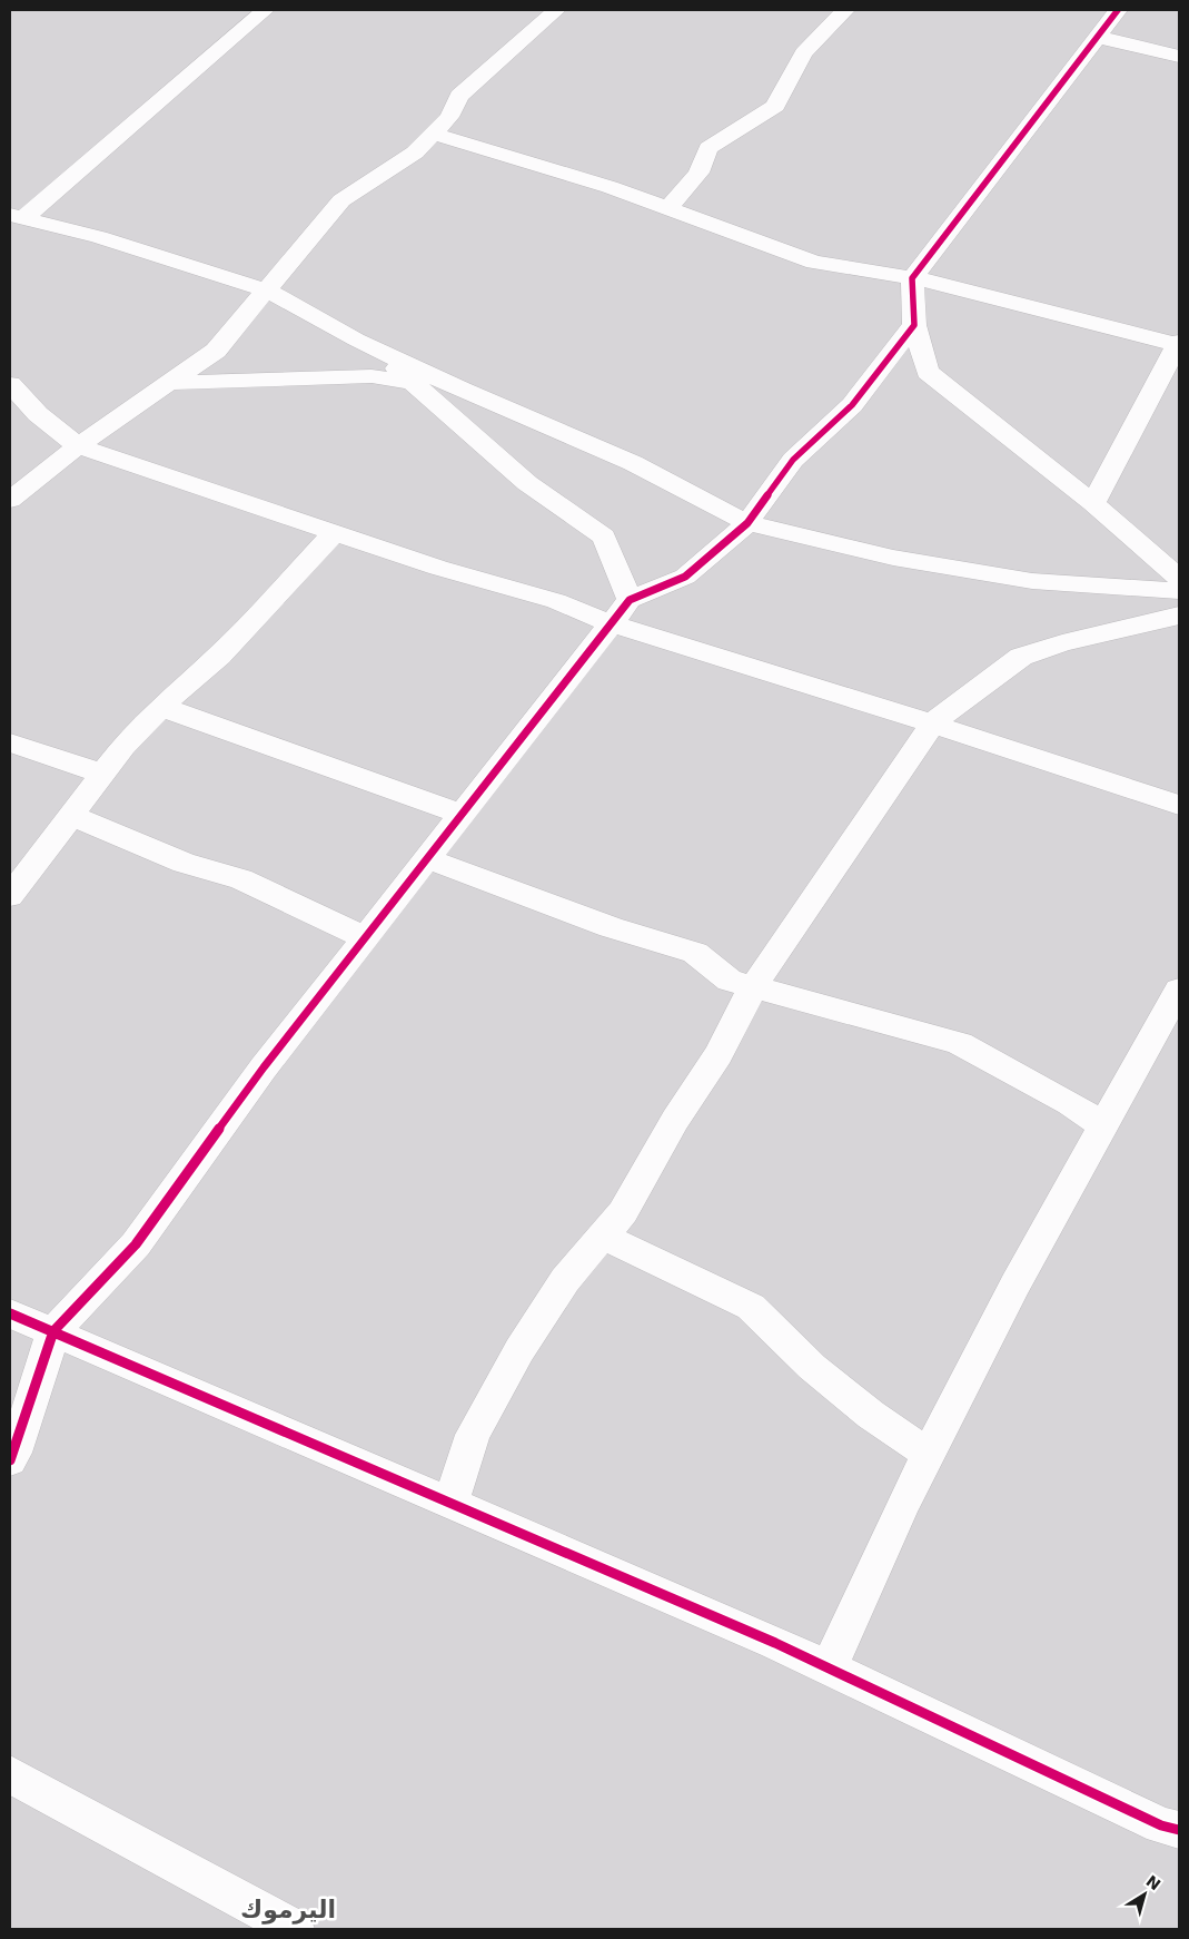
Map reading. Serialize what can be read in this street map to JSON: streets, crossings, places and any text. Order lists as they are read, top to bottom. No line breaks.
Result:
{"districts":["اليرموك"],"north":"top right"}
